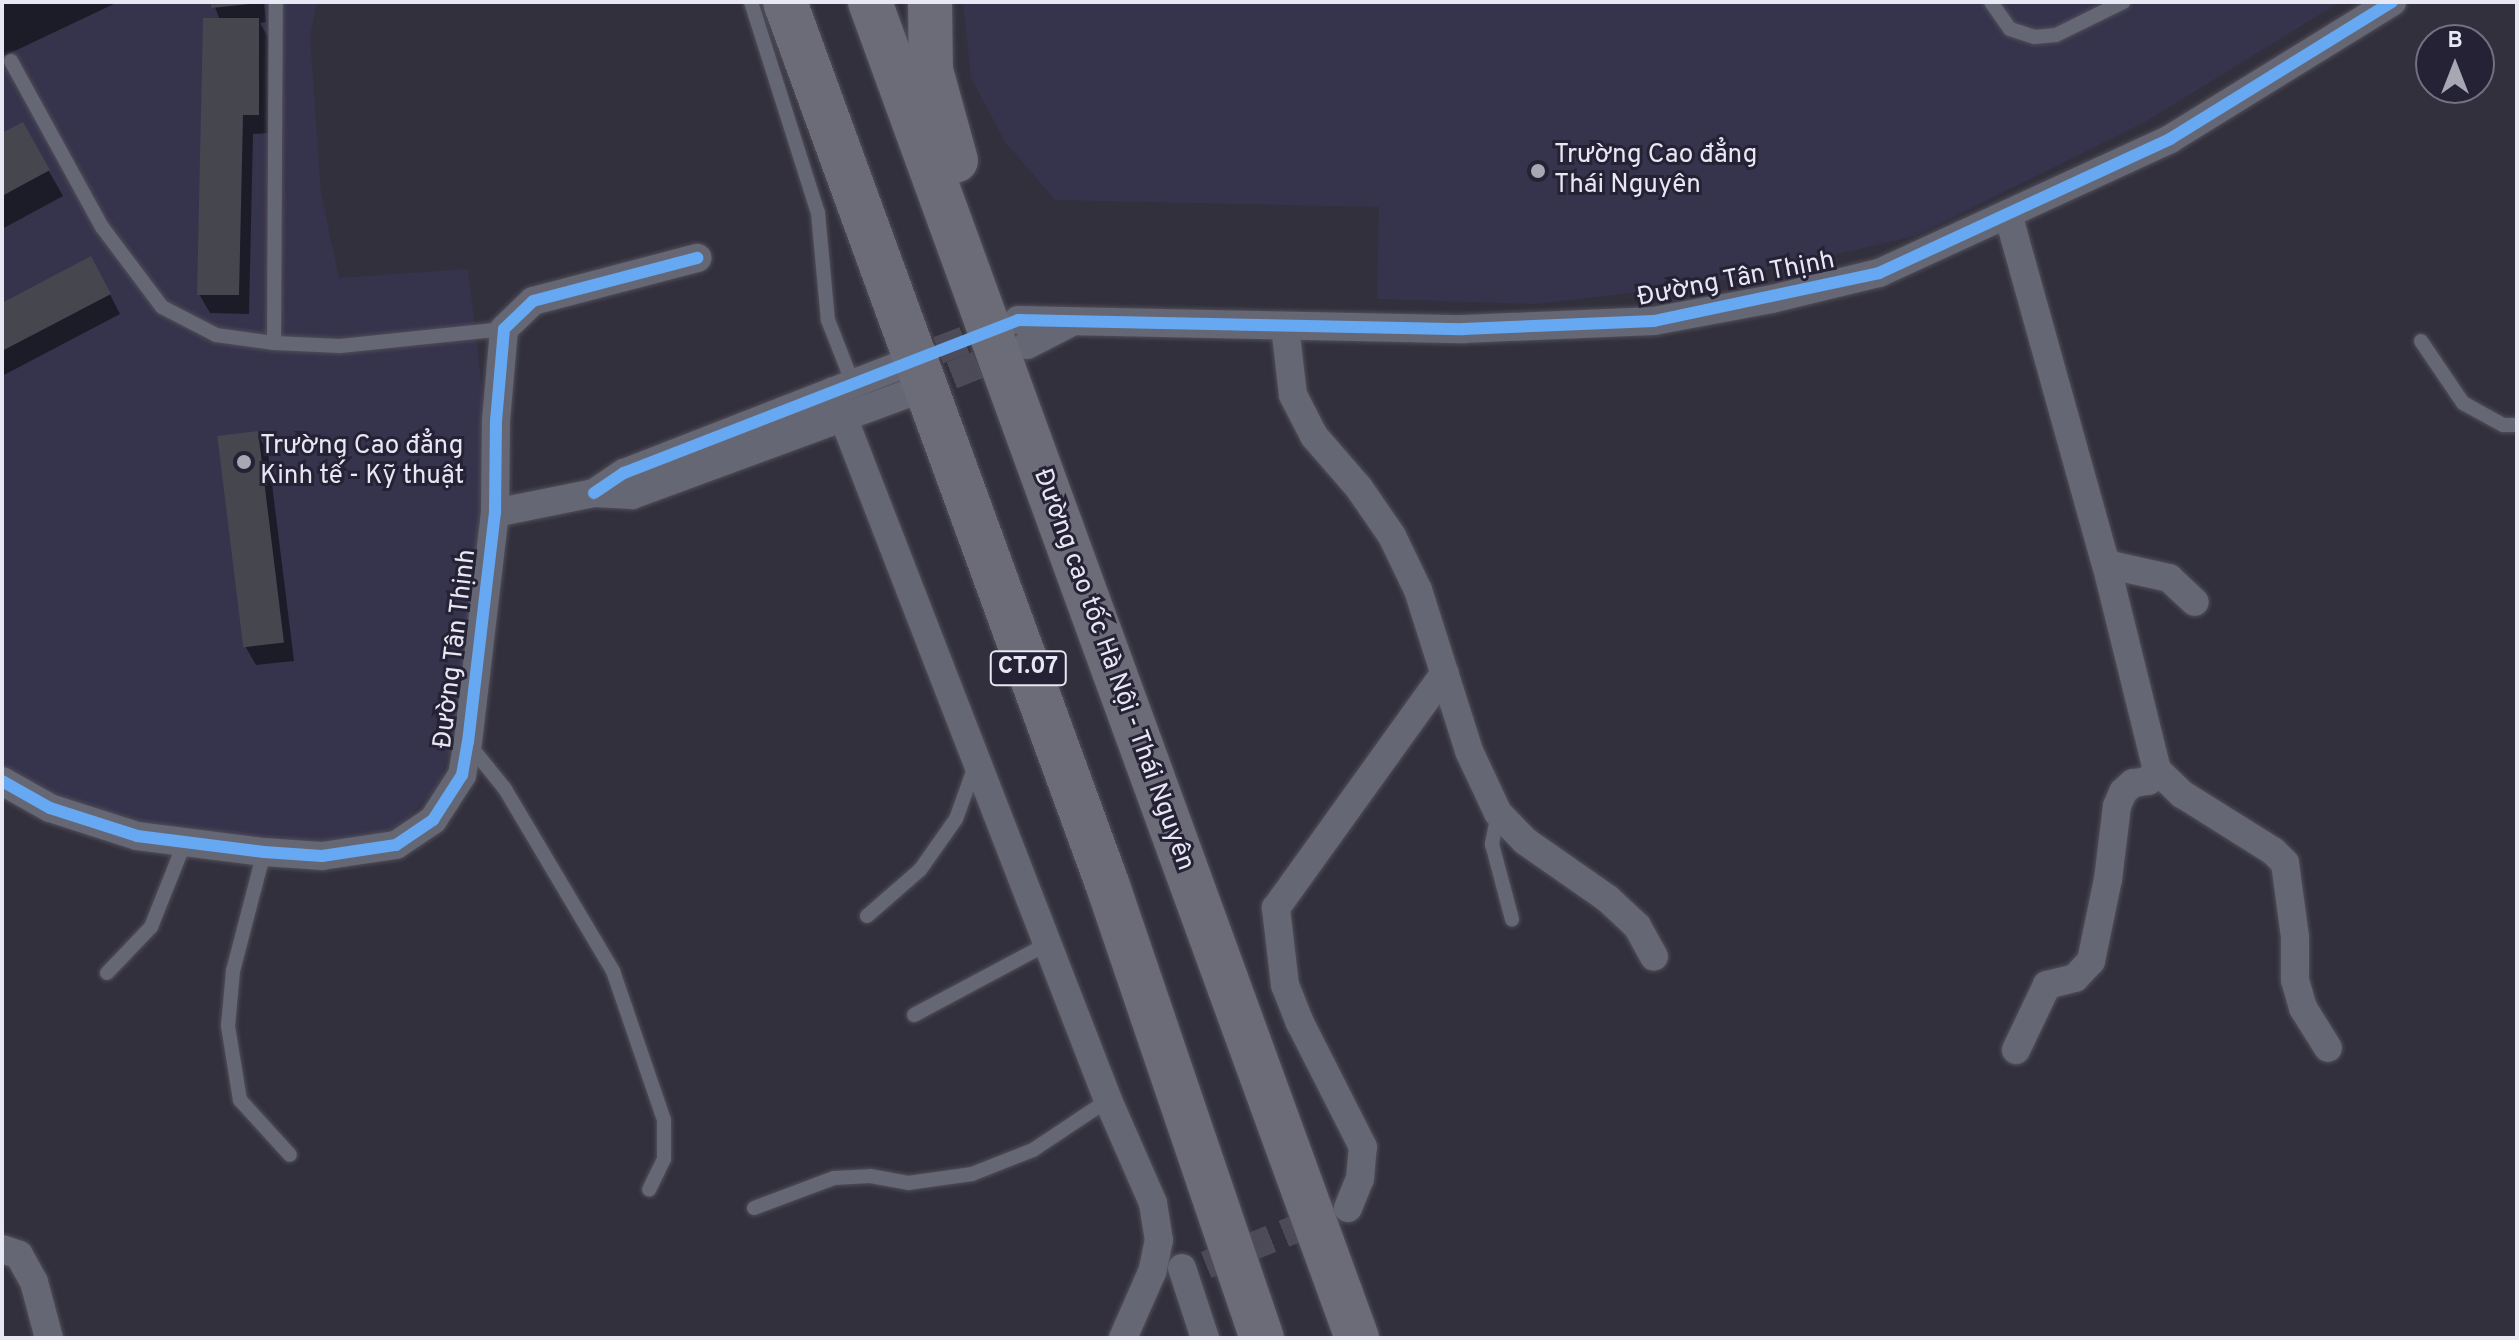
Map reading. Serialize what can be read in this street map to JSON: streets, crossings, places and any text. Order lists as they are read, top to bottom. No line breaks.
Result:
{"streets":{"highway":["CT.07","Đường cao tốc Hà Nội - Thái Nguyên"],"street":["Đường Tân Thịnh"]},"places":["Trường Cao đẳng Thái Nguyên","Trường Cao đẳng Kinh tế - Kỹ thuật"],"north":"top"}
